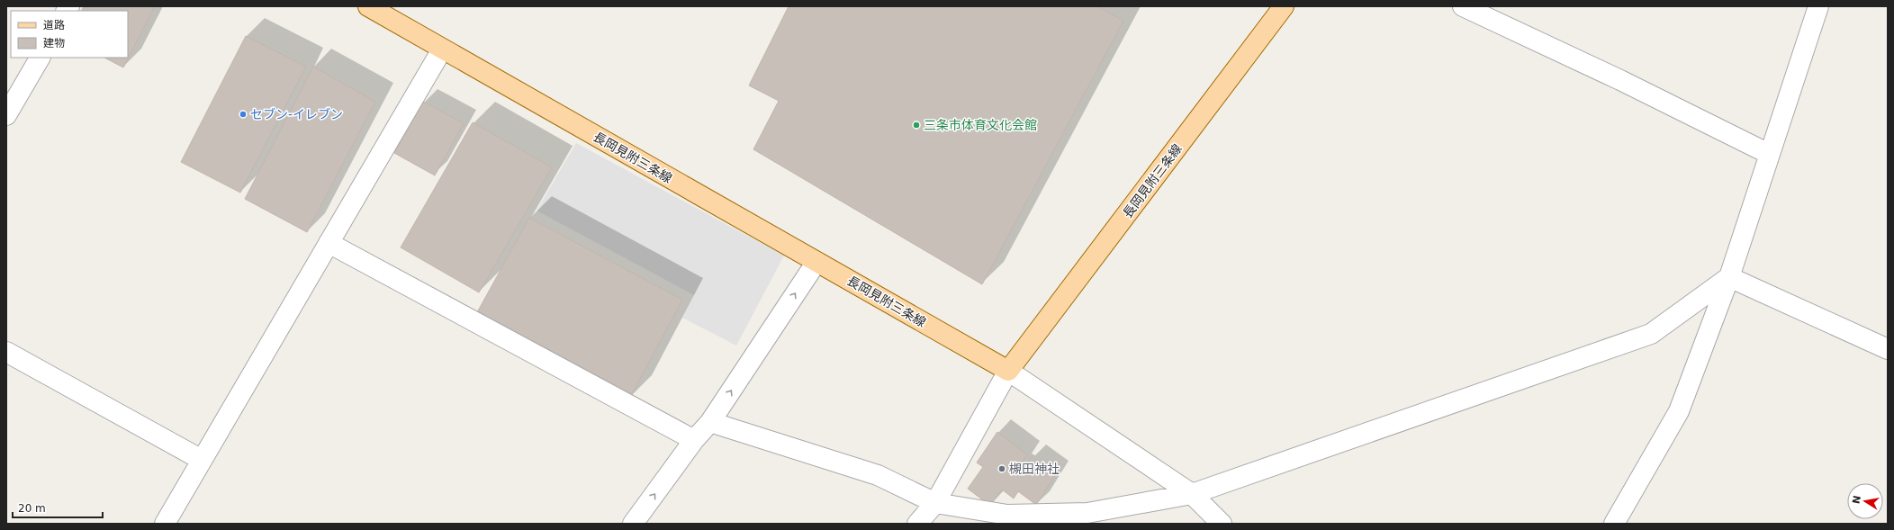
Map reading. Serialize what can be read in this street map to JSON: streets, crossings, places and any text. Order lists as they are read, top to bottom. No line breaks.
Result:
{"streets":{"main road":["長岡見附三条線"]},"places":["セブン-イレブン","三条市体育文化会館","槻田神社"],"legend":["道路","建物"],"scale_bar":"20 m","north":"left"}
